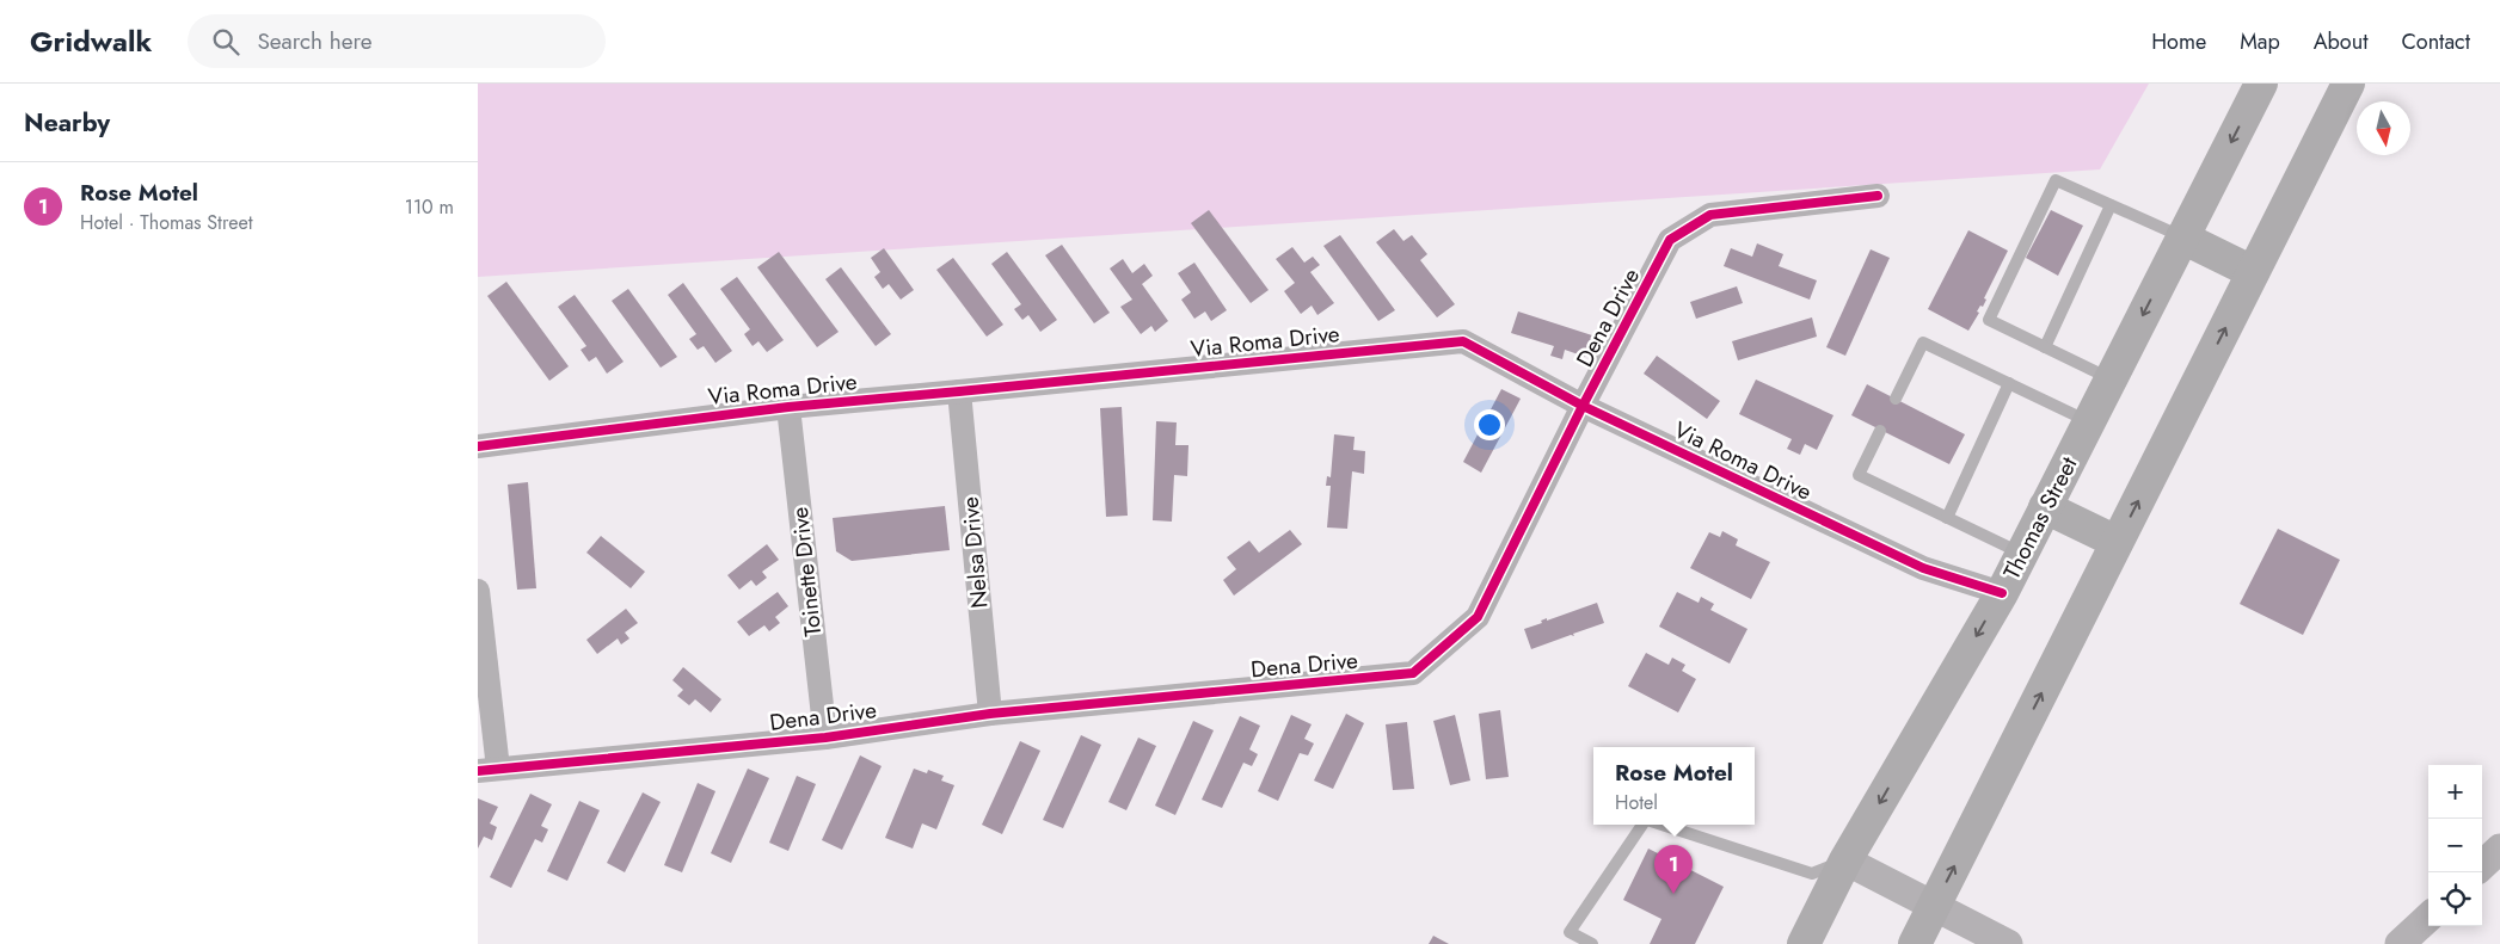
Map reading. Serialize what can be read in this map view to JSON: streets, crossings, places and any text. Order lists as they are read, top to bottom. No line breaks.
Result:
{"streets":{"highway":["Thomas Street"],"street":["Dena Drive","Via Roma Drive","Nelsa Drive","Toinette Drive"]},"crossings":[["Dena Drive","Via Roma Drive"],["Dena Drive","Nelsa Drive"],["Dena Drive","Toinette Drive"],["Via Roma Drive","Thomas Street"],["Via Roma Drive","Nelsa Drive"],["Via Roma Drive","Toinette Drive"]],"north":"bottom","page":{"header":"Gridwalk","search":"Search here","nav":["Home","Map","About","Contact"],"heading":"Nearby","list":[{"mark":"1","name":"Rose Motel","note":"Hotel · Thomas Street","value":"110 m"}],"popup":["Rose Motel","Hotel"],"map_buttons":["+","−"],"pins":"1"}}
